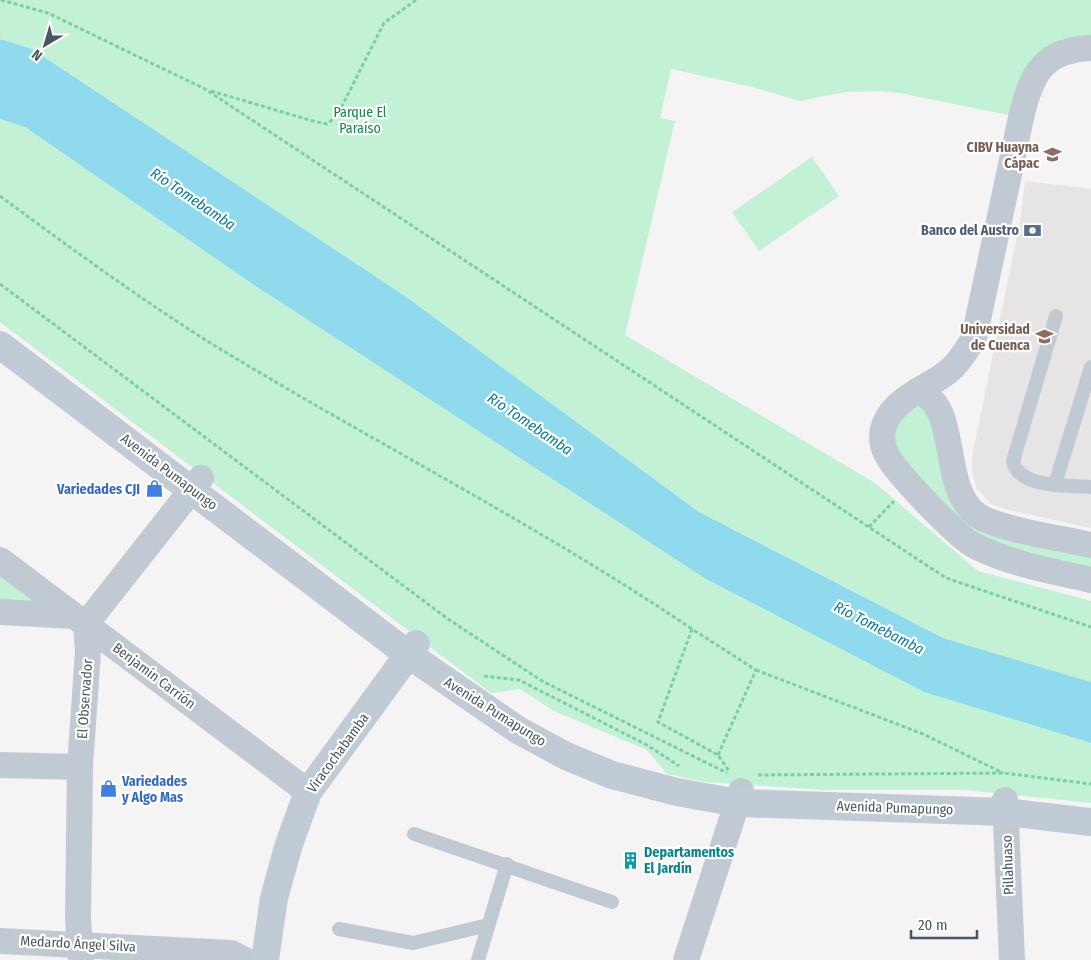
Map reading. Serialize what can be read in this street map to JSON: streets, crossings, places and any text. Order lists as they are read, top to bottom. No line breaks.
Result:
{"streets":{"main road":["Avenida Pumapungo","Viracochabamba"],"street":["Benjamín Carrión","El Observador","Pillahuaso","Medardo Ángel Silva"]},"crossings":[["Avenida Pumapungo","Viracochabamba"],["Avenida Pumapungo","Pillahuaso"],["Benjamín Carrión","El Observador"],["Benjamín Carrión","Viracochabamba"],["El Observador","Medardo Ángel Silva"]],"water":["Río Tomebamba"],"parks":["Parque El Paraíso"],"places":{"school or university":["CIBV Huayna Cápac","Universidad de Cuenca"],"bank":["Banco del Austro"],"shop":["Variedades CJI","Variedades y Algo Mas"],"building":["Departamentos El Jardín"]},"scale_bar":"20 m","north":"bottom left"}
